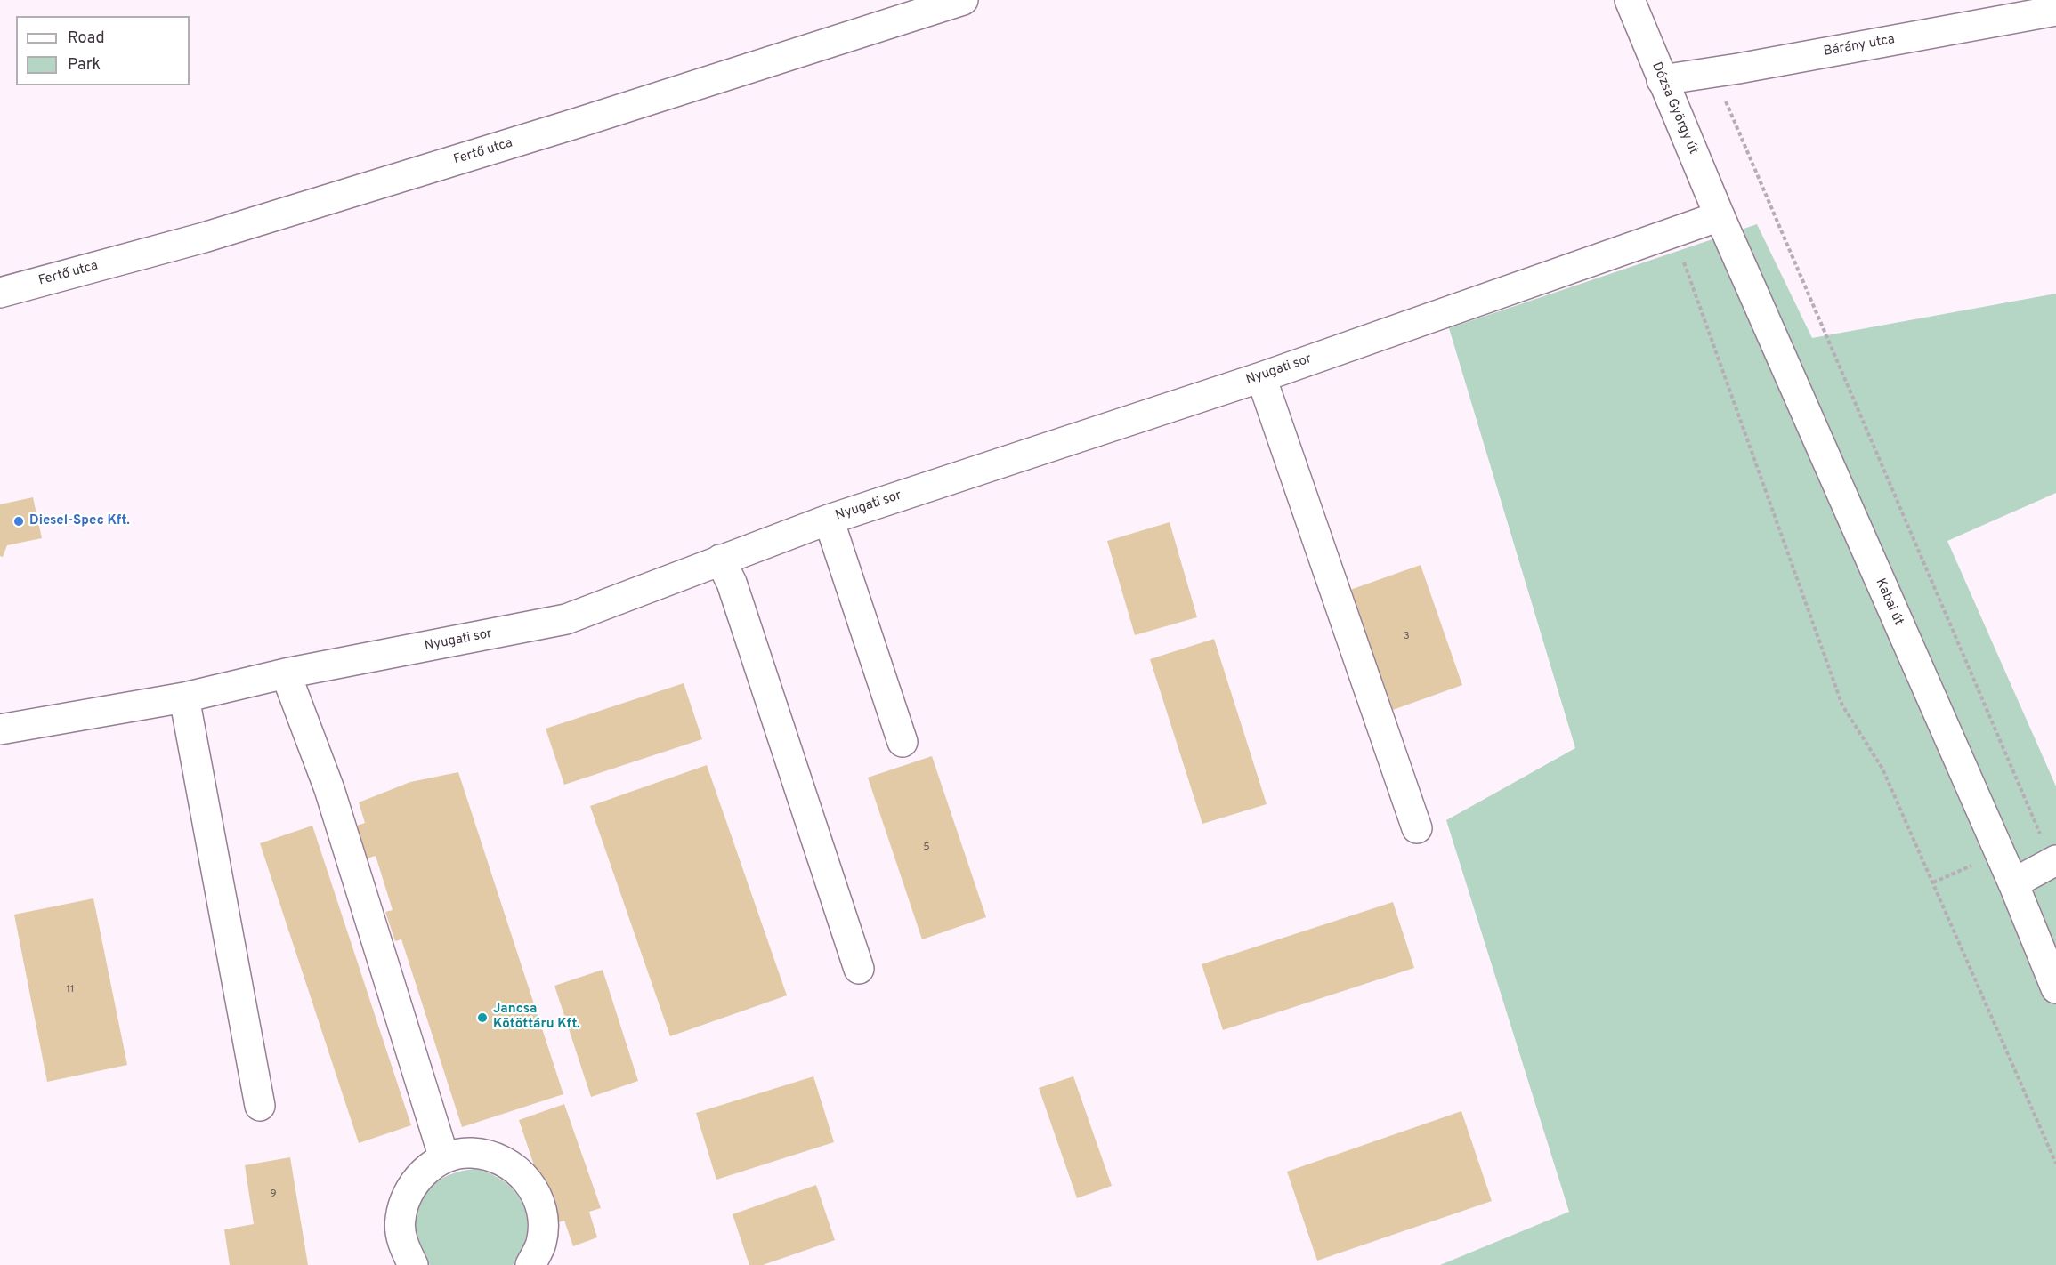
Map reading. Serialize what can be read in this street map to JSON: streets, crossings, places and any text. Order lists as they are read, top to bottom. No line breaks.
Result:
{"streets":{"street":["Bárány utca","Dózsa György út","Fertő utca","Nyugati sor","Kabai út"]},"crossings":[["Bárány utca","Dózsa György út"],["Dózsa György út","Nyugati sor"],["Dózsa György út","Kabai út"],["Nyugati sor","Kabai út"]],"places":["Diesel-Spec Kft.","Jancsa Kötöttáru Kft."],"house_numbers":["3","5","11","9"],"legend":["Road","Park"]}
